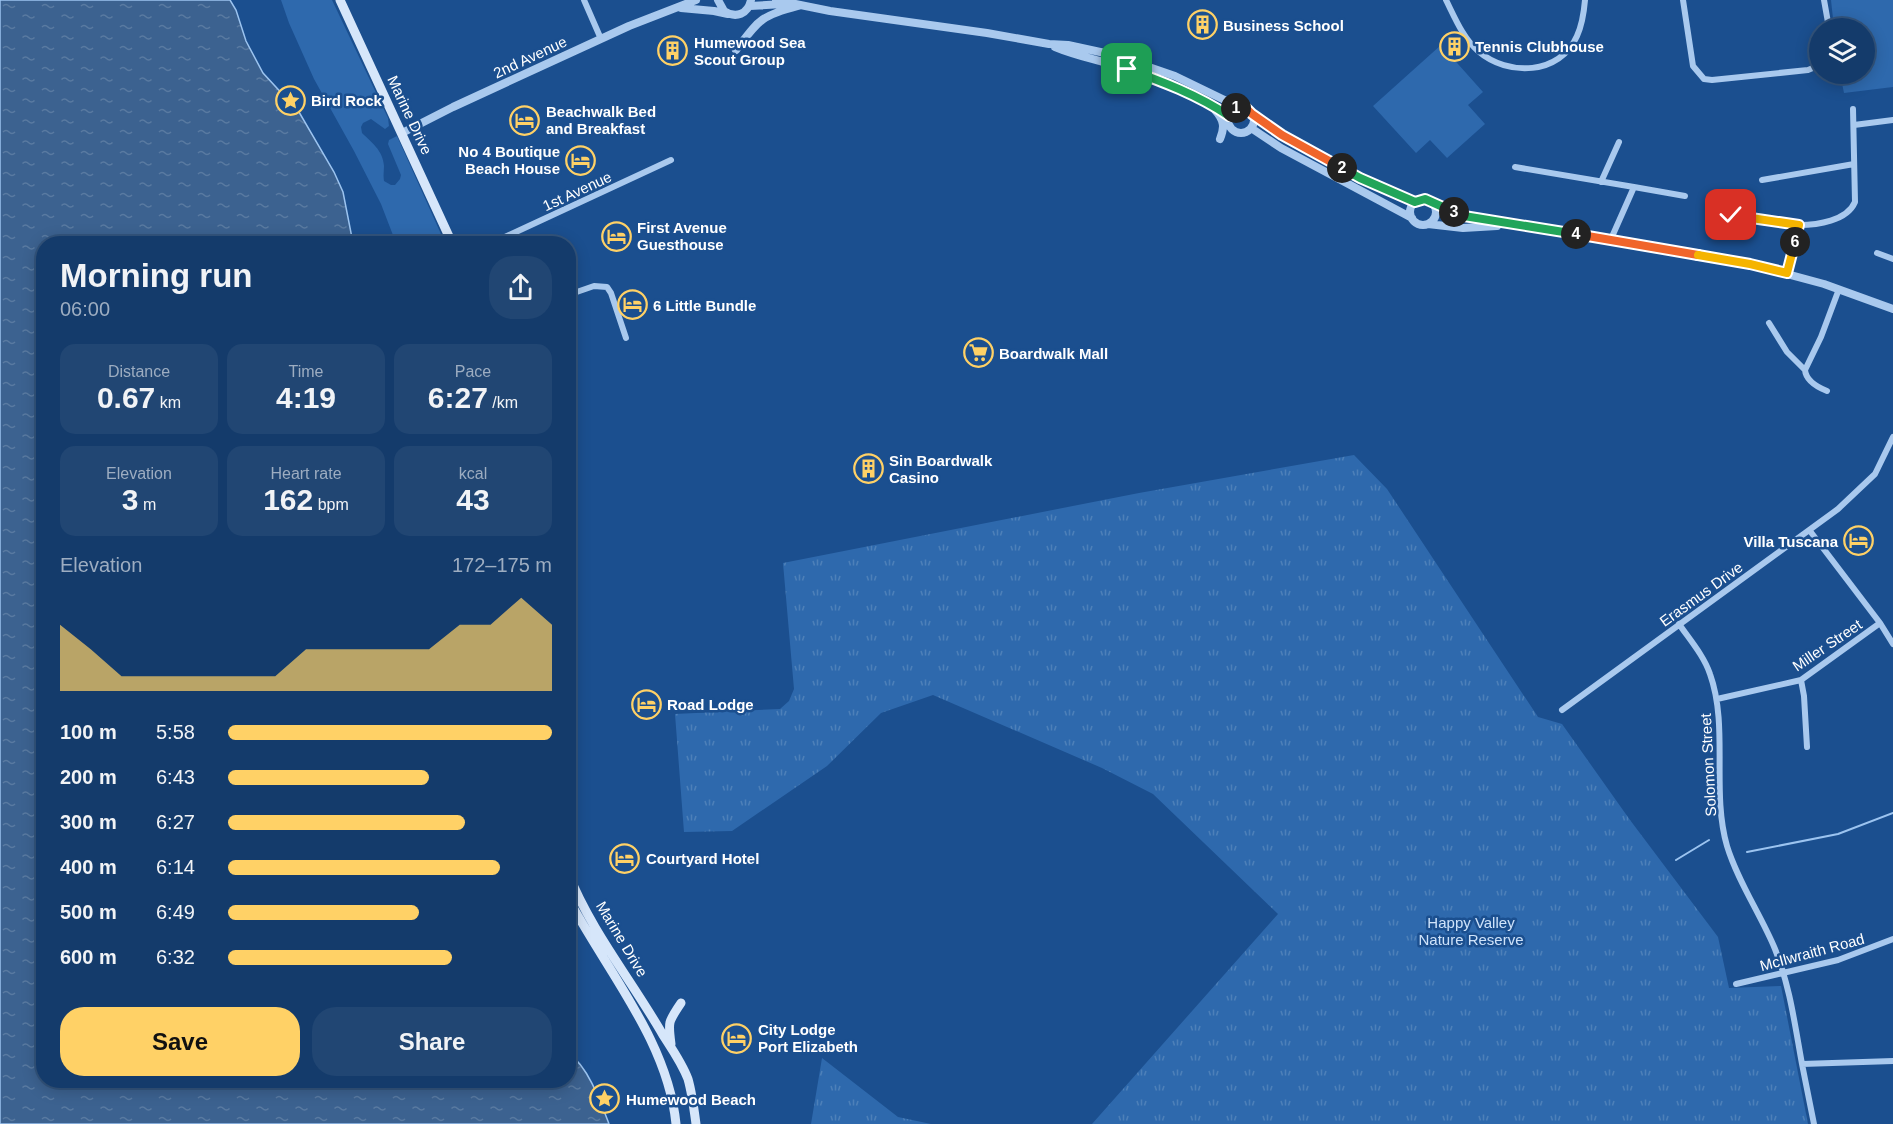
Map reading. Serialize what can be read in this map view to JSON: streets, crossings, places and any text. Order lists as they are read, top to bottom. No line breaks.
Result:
{"streets":{"main road":["Marine Drive"],"street":["2nd Avenue","1st Avenue","Erasmus Drive","Miller Street","Solomon Street","McIlwraith Road"]},"crossings":[["2nd Avenue","Marine Drive"],["Erasmus Drive","Solomon Street"],["Miller Street","Solomon Street"],["Solomon Street","McIlwraith Road"]],"parks":["Happy Valley Nature Reserve"],"places":{"building":["Business School","Tennis Clubhouse","Humewood Sea Scout Group","Sin Boardwalk Casino"],"place":["Bird Rock","Humewood Beach"],"hotel":["Beachwalk Bed and Breakfast","No 4 Boutique Beach House","First Avenue Guesthouse","6 Little Bundle","Villa Tuscana","Road Lodge","Courtyard Hotel","City Lodge Port Elizabeth"],"supermarket":["Boardwalk Mall"]},"page":{"pins":["1","2","3","4","6"],"heading":["Morning run","06:00"],"stats":[["Distance","0.67 km"],["Time","4:19"],["Pace","6:27 /km"],["Elevation","3 m"],["Heart rate","162 bpm"],["kcal","43"]],"chart":["Elevation","172–175 m"],"list":[{"name":"100 m","note":"5:58"},{"name":"200 m","note":"6:43"},{"name":"300 m","note":"6:27"},{"name":"400 m","note":"6:14"},{"name":"500 m","note":"6:49"},{"name":"600 m","note":"6:32"}],"buttons":["Save","Share"]}}
